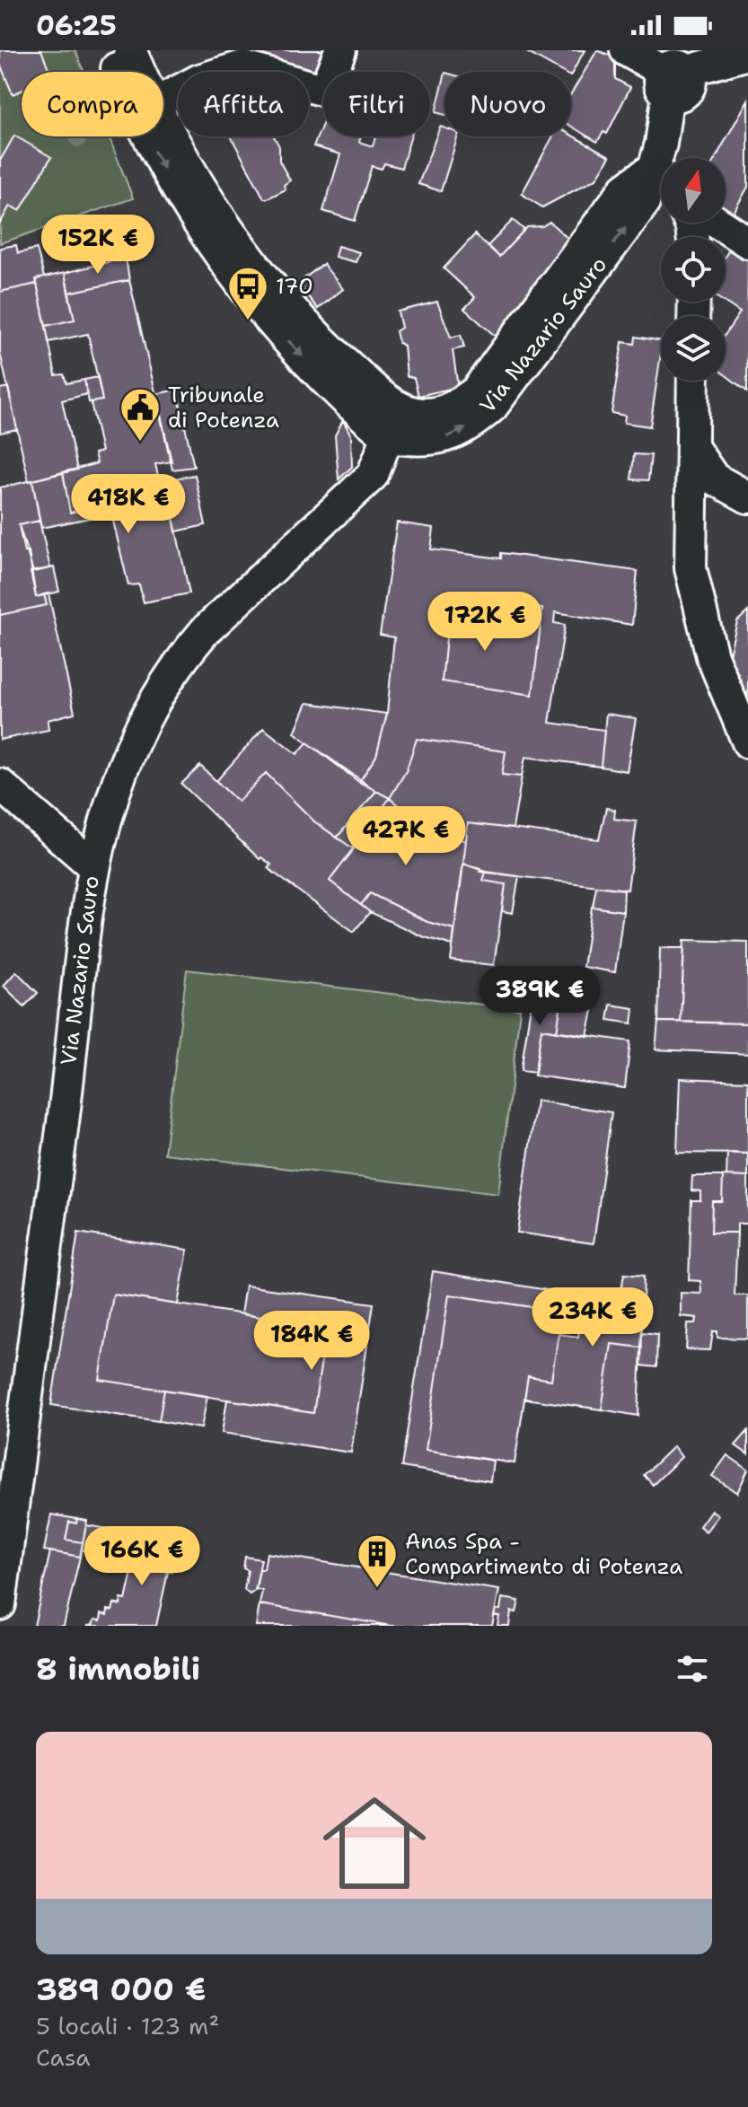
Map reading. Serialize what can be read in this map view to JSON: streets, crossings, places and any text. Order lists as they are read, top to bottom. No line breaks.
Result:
{"streets":{"street":["Via Nazario Sauro"]},"places":{"bus stop":["170"],"public building":["Tribunale di Potenza"],"building":["Anas Spa - Compartimento di Potenza"]},"north":"top","page":{"status":"06:25","chip":["Compra","Affitta","Filtri","Nuovo"],"price":["152K €","418K €","172K €","427K €","389K €","234K €","184K €","166K €"],"heading":"8 immobili","list":[{"name":"389 000 €","note":"5 locali · 123 m² · Casa"}]}}
